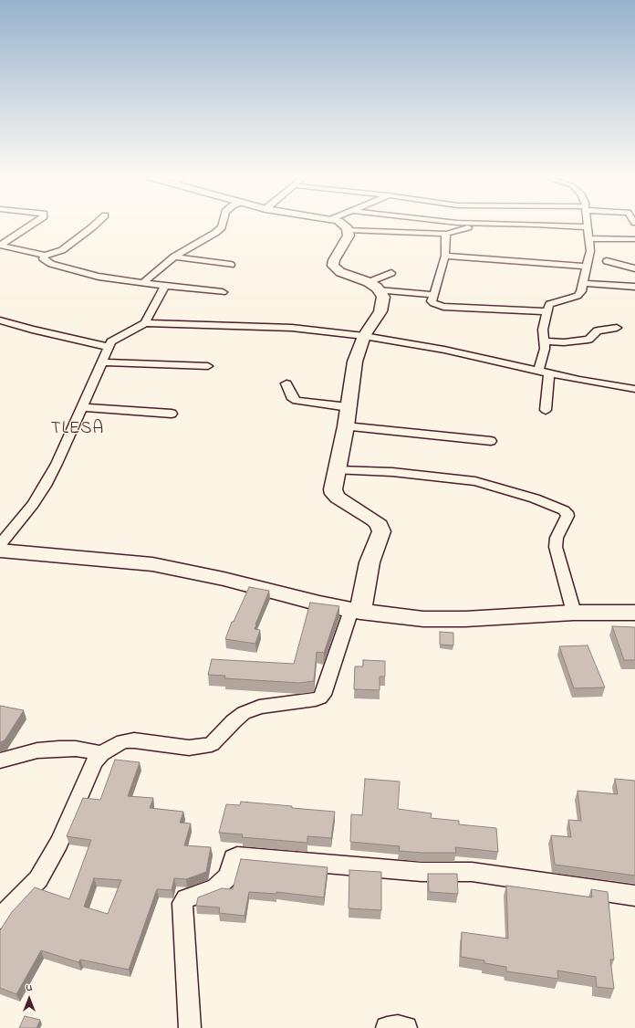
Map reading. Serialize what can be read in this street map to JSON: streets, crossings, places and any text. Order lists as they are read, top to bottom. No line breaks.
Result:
{"districts":["TLESA"],"north":"top"}
